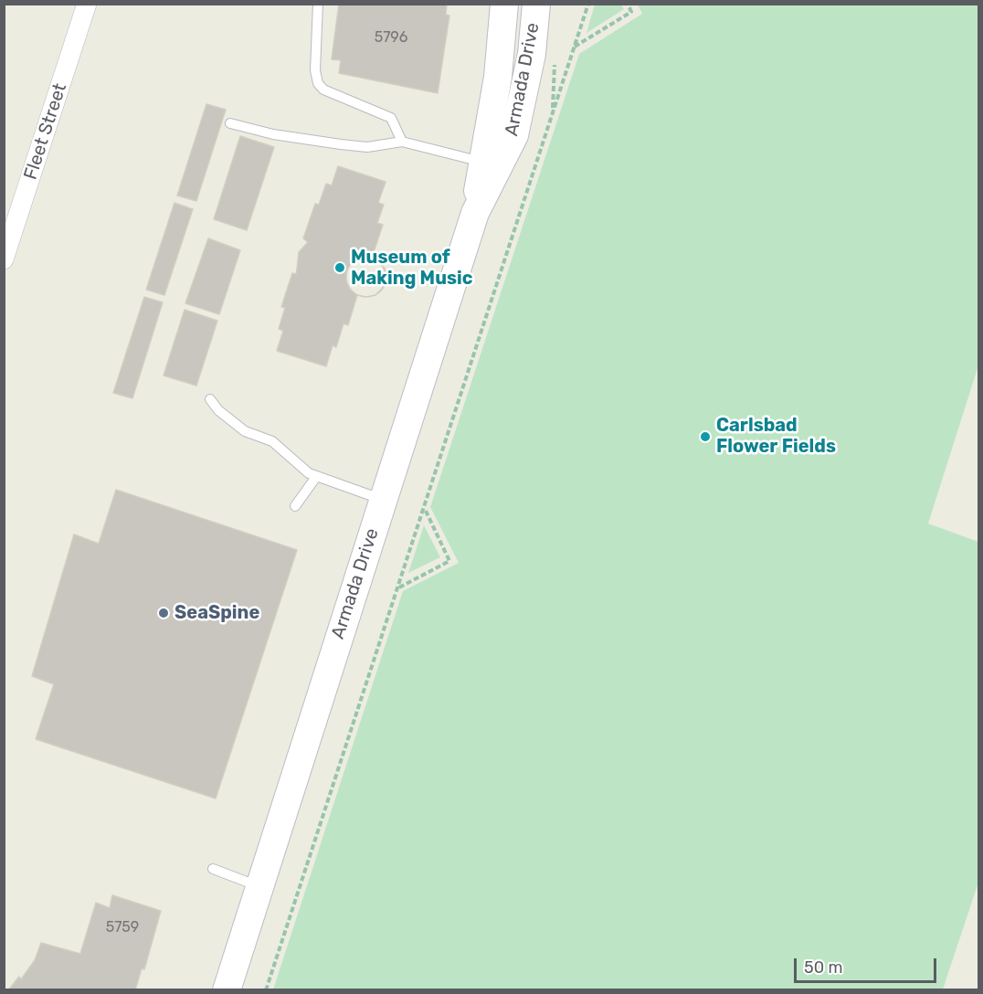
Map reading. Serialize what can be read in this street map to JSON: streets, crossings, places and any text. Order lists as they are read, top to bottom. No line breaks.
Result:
{"streets":{"main road":["Armada Drive"],"street":["Fleet Street"]},"places":["Museum of Making Music","Carlsbad Flower Fields","SeaSpine"],"house_numbers":["5796","5759"],"scale_bar":"50 m"}
